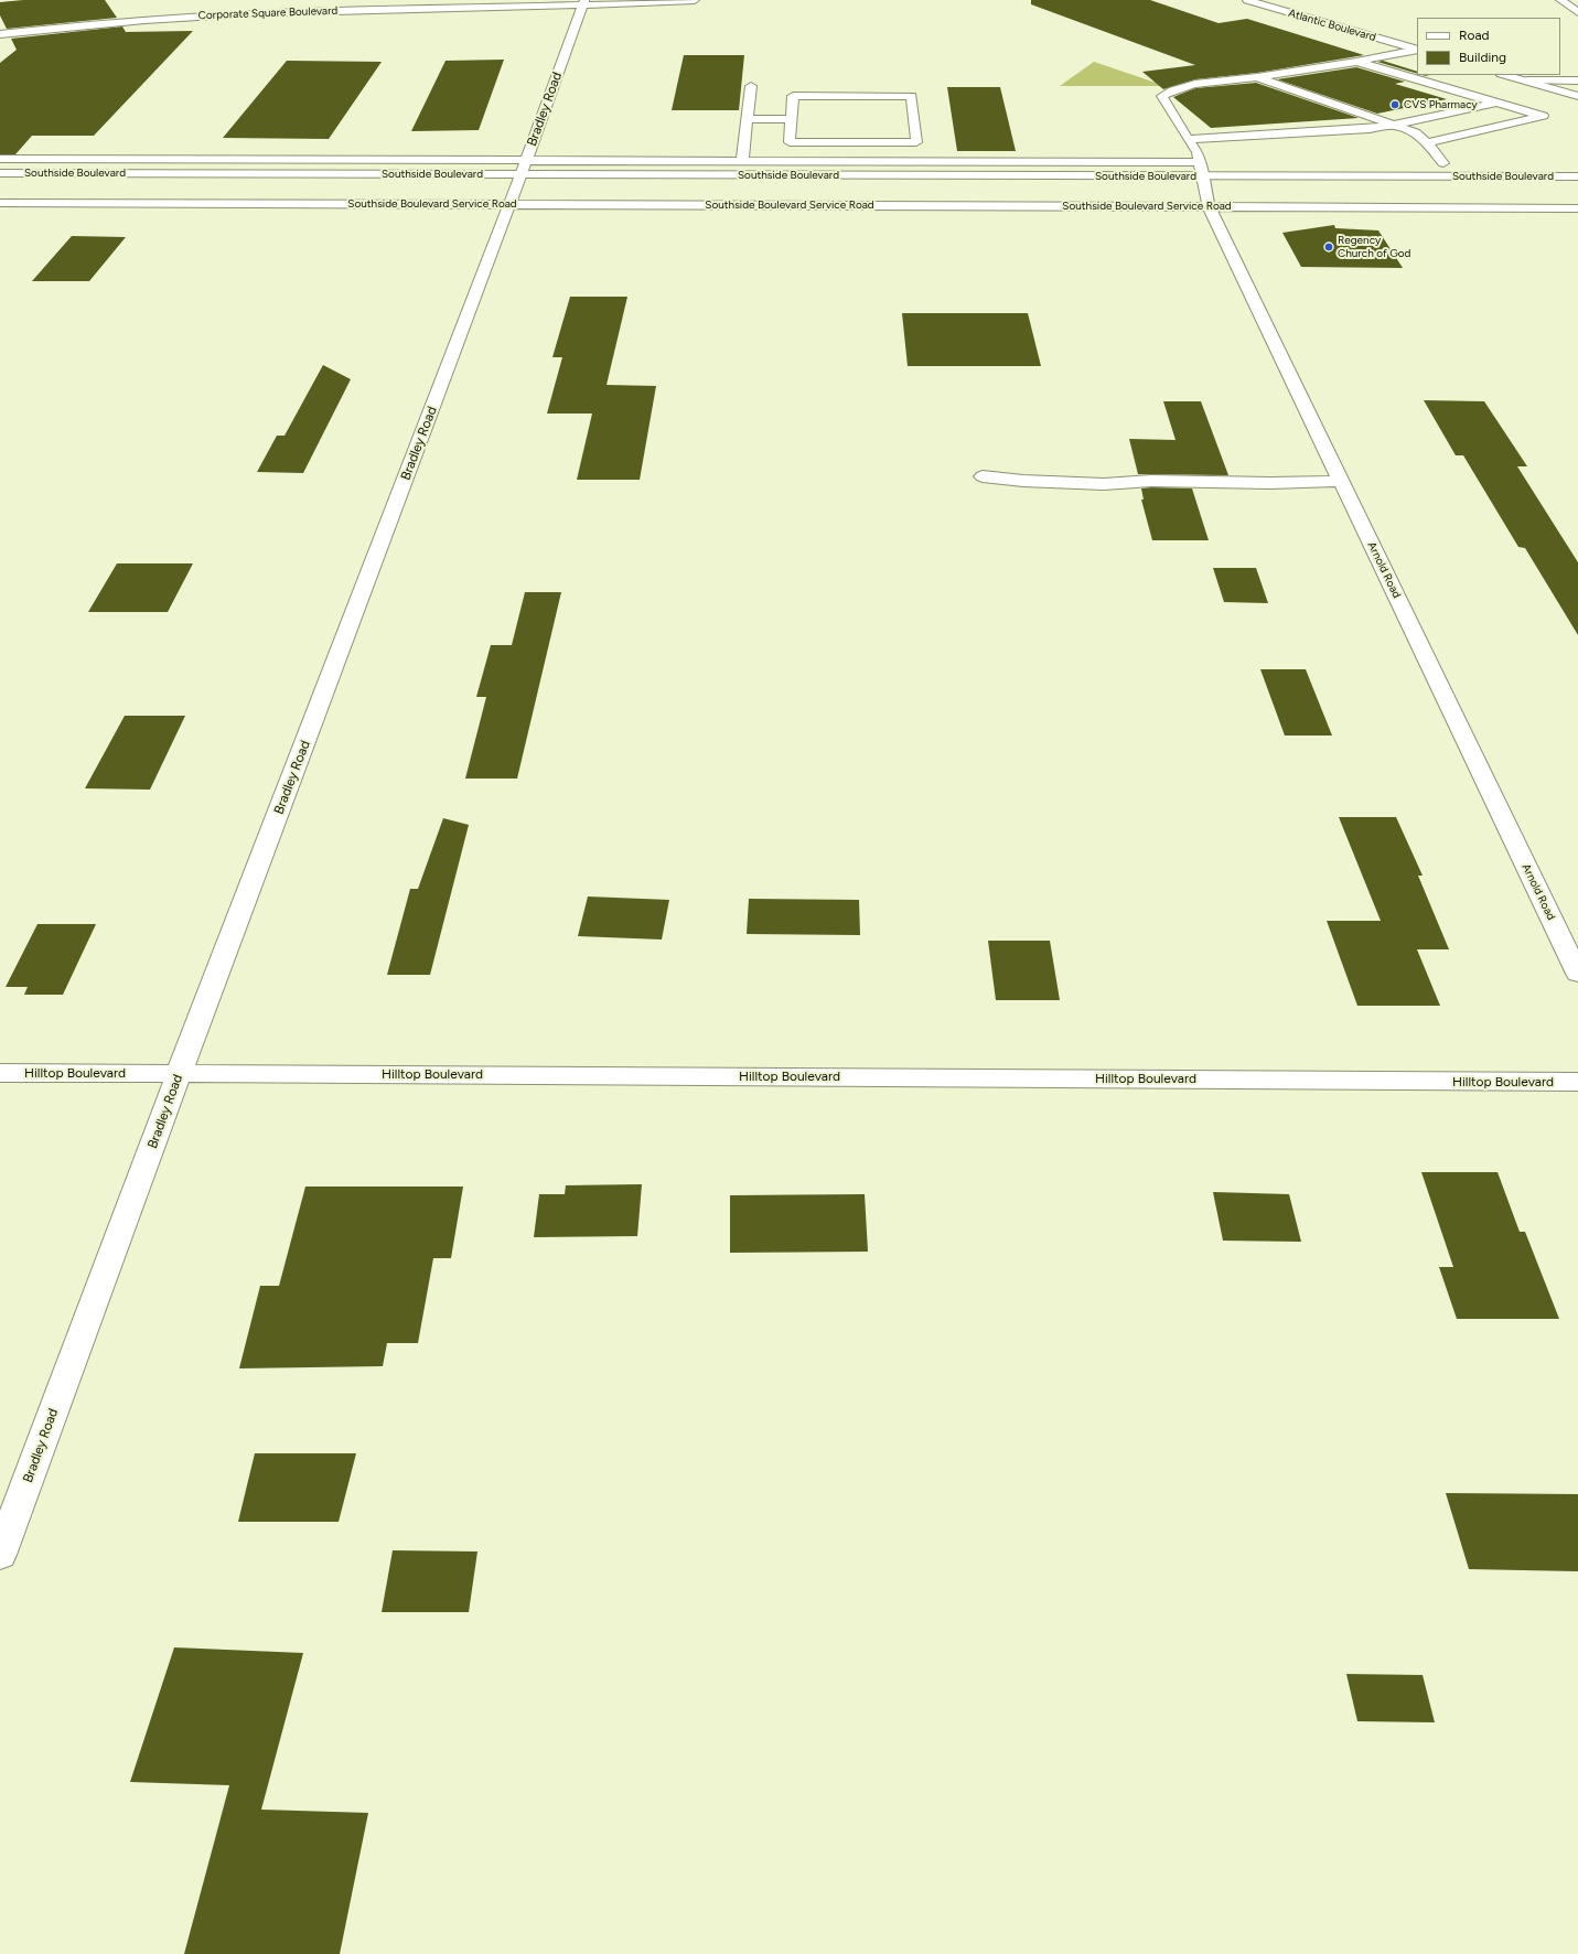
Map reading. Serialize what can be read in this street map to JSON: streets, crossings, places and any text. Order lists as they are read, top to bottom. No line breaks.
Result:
{"streets":{"main road":["Corporate Square Boulevard","Atlantic Boulevard","Bradley Road","Southside Boulevard","Southside Boulevard Service Road","Arnold Road","Hilltop Boulevard"]},"crossings":[["Corporate Square Boulevard","Bradley Road"],["Bradley Road","Southside Boulevard"],["Bradley Road","Southside Boulevard Service Road"],["Bradley Road","Hilltop Boulevard"],["Southside Boulevard","Southside Boulevard Service Road"],["Southside Boulevard","Arnold Road"],["Southside Boulevard Service Road","Arnold Road"]],"places":["CVS Pharmacy","Regency Church of God"],"legend":["Road","Building"]}
